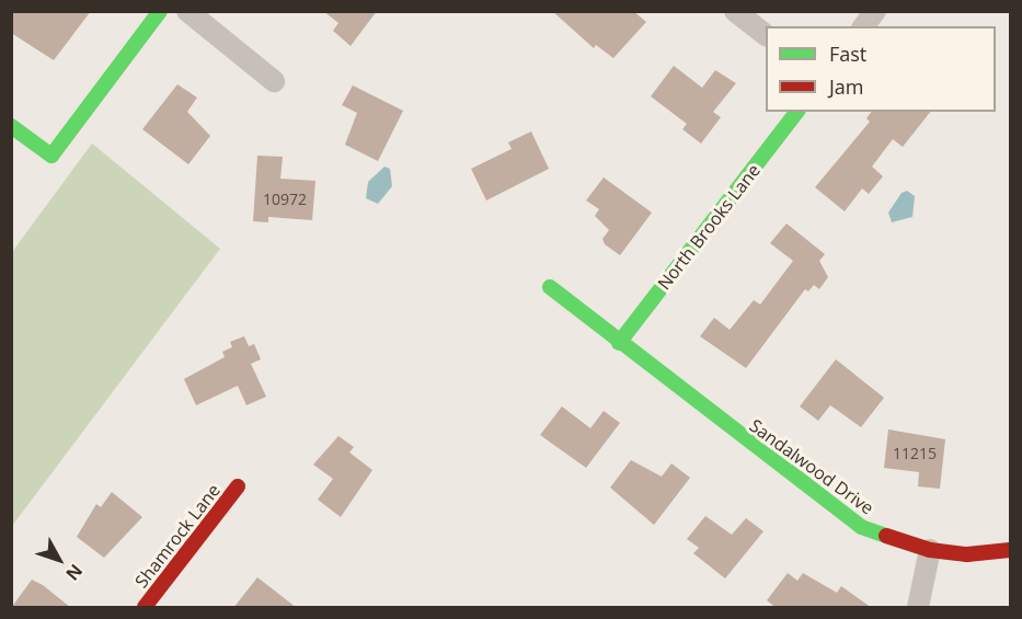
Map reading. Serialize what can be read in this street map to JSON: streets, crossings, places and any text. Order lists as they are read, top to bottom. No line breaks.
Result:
{"streets":{"street":["North Brooks Lane","Sandalwood Drive","Shamrock Lane"]},"crossings":[["North Brooks Lane","Sandalwood Drive"]],"house_numbers":["10972","11215"],"legend":["Fast","Jam"],"north":"bottom right"}
